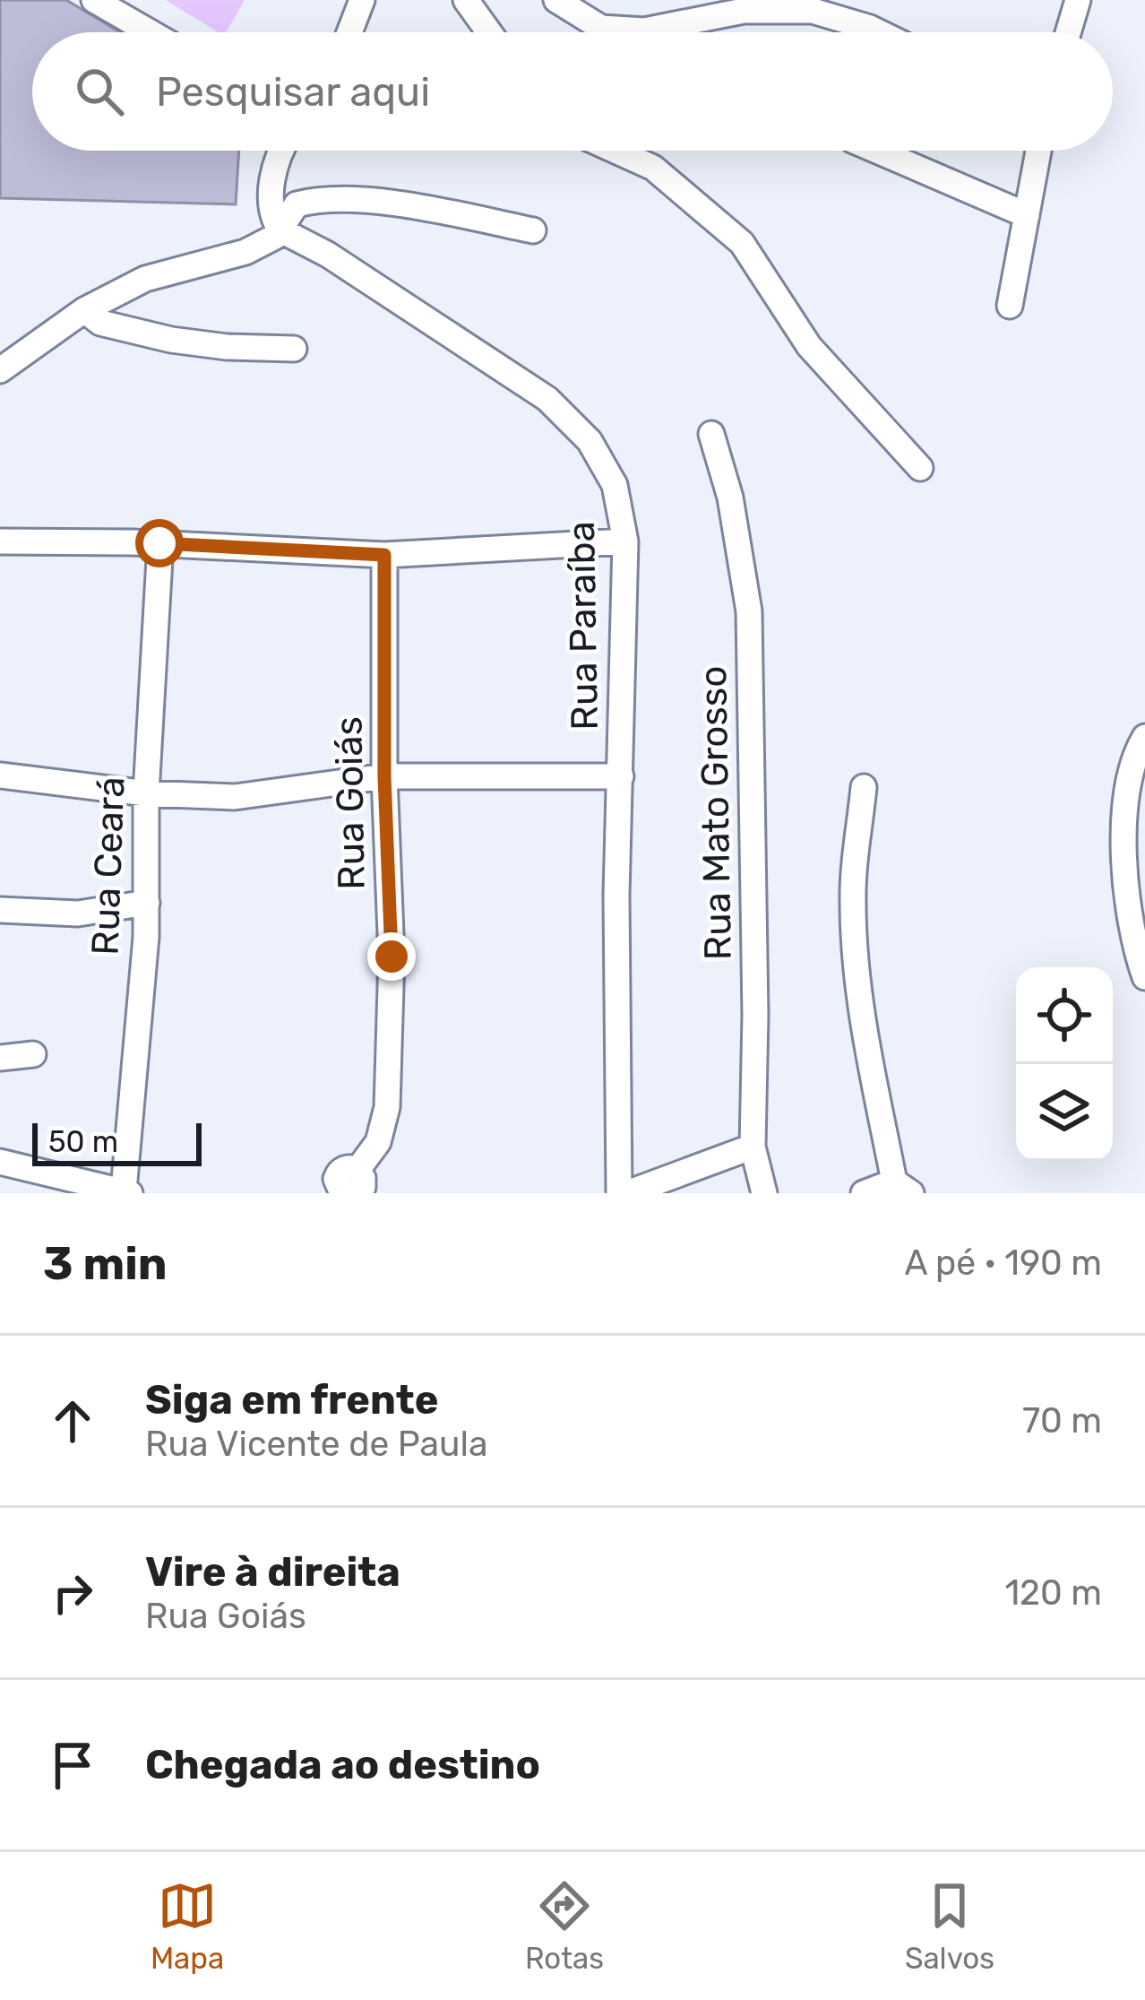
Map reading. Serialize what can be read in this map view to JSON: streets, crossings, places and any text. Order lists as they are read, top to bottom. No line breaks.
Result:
{"streets":{"street":["Rua Paraíba","Rua Goiás","Rua Mato Grosso","Rua Ceará"]},"crossings":[["Rua Paraíba","Rua Mato Grosso"]],"scale_bar":"50 m","page":{"search":"Pesquisar aqui","scale":"50 m","heading":["3 min","A pé · 190 m"],"list":[["Siga em frente","Rua Vicente de Paula","70 m"],["Vire à direita","Rua Goiás","120 m"],"Chegada ao destino"],"nav":["Mapa","Rotas","Salvos"]}}
